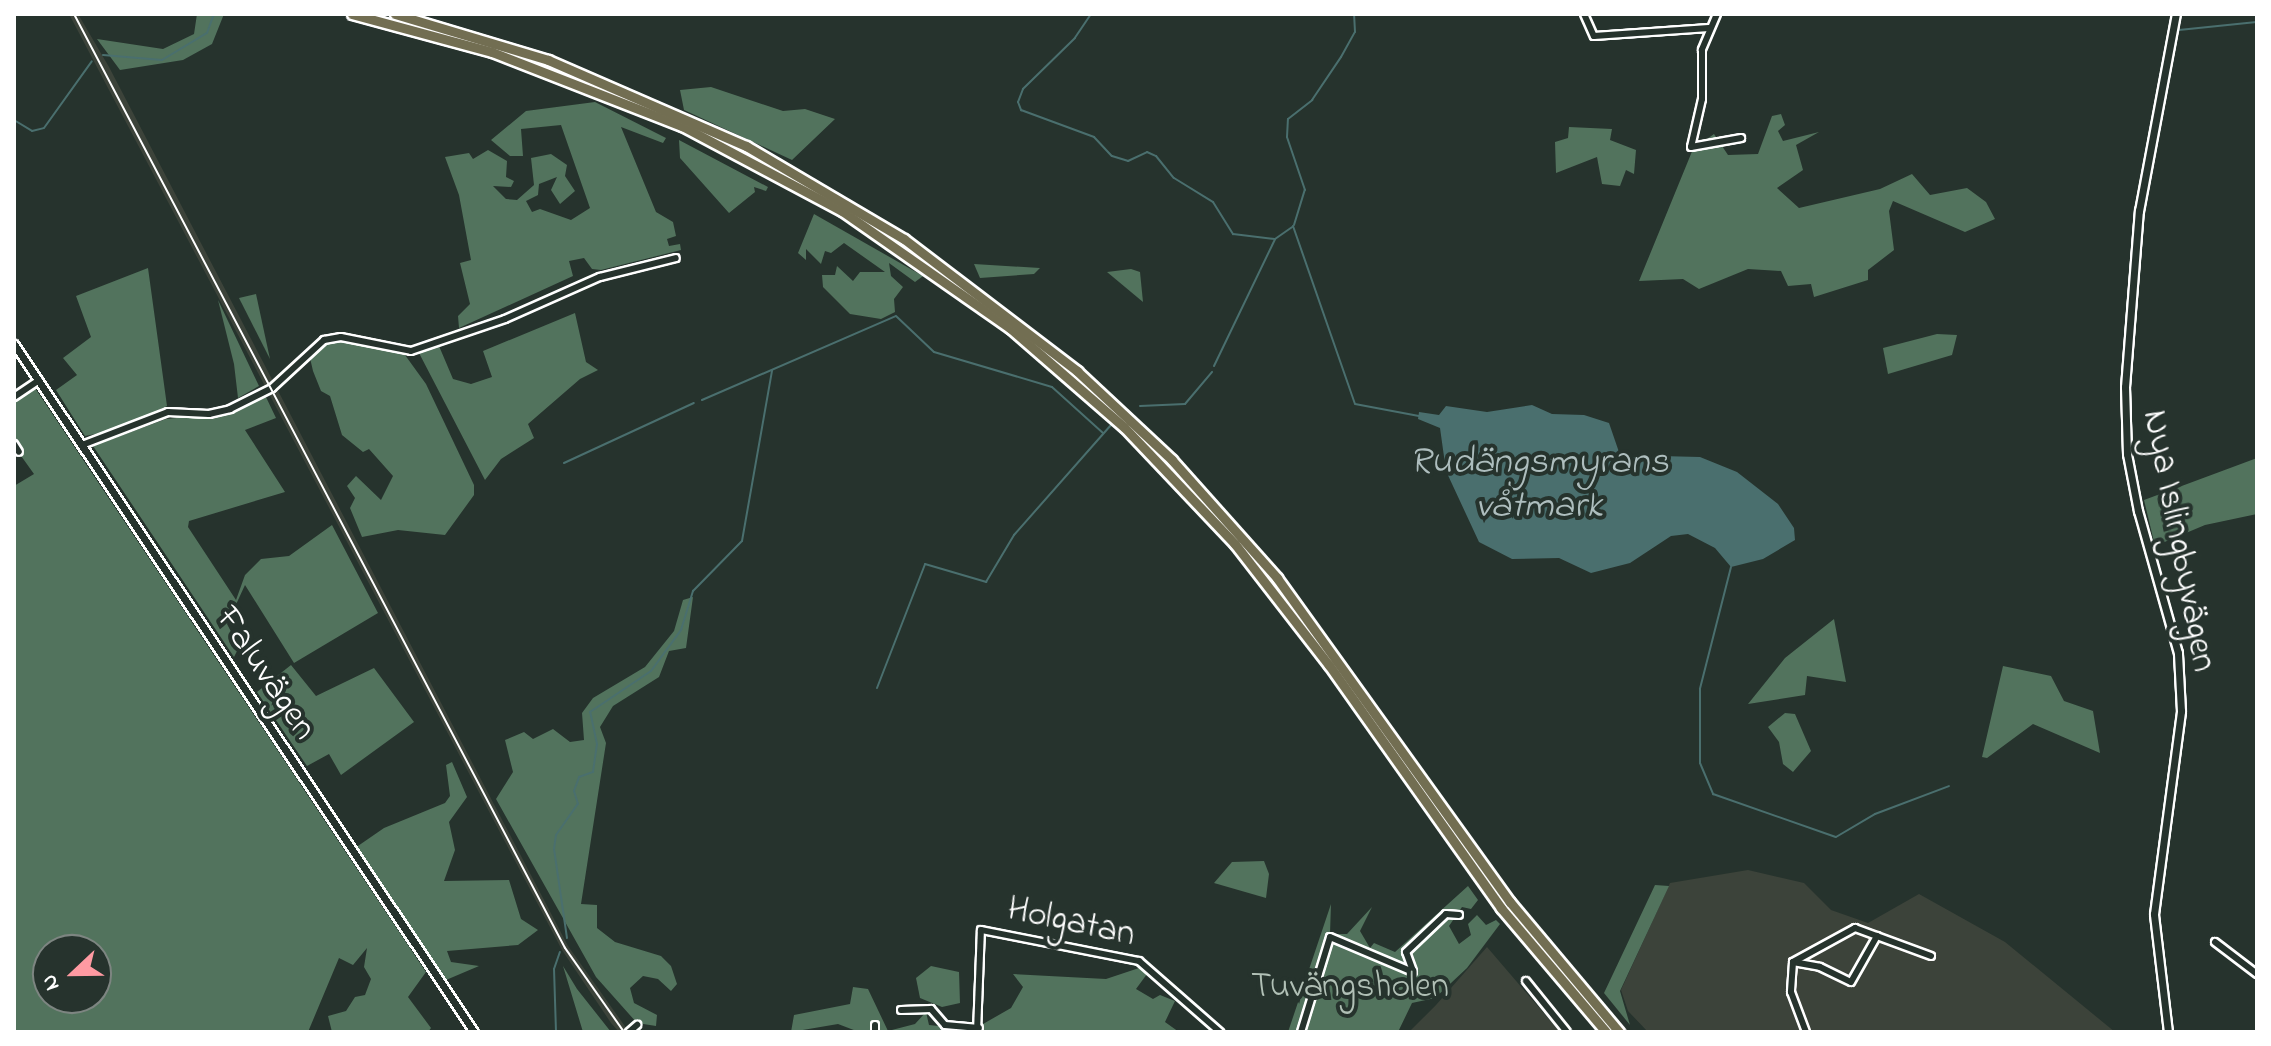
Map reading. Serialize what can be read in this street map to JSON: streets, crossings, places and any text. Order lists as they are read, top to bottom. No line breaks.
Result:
{"streets":{"street":["Nya Islingbyvägen","Faluvägen","Holgatan"]},"water":["Rudängsmyrans våtmark"],"parks":["Tuvängsholen"],"north":"left"}
